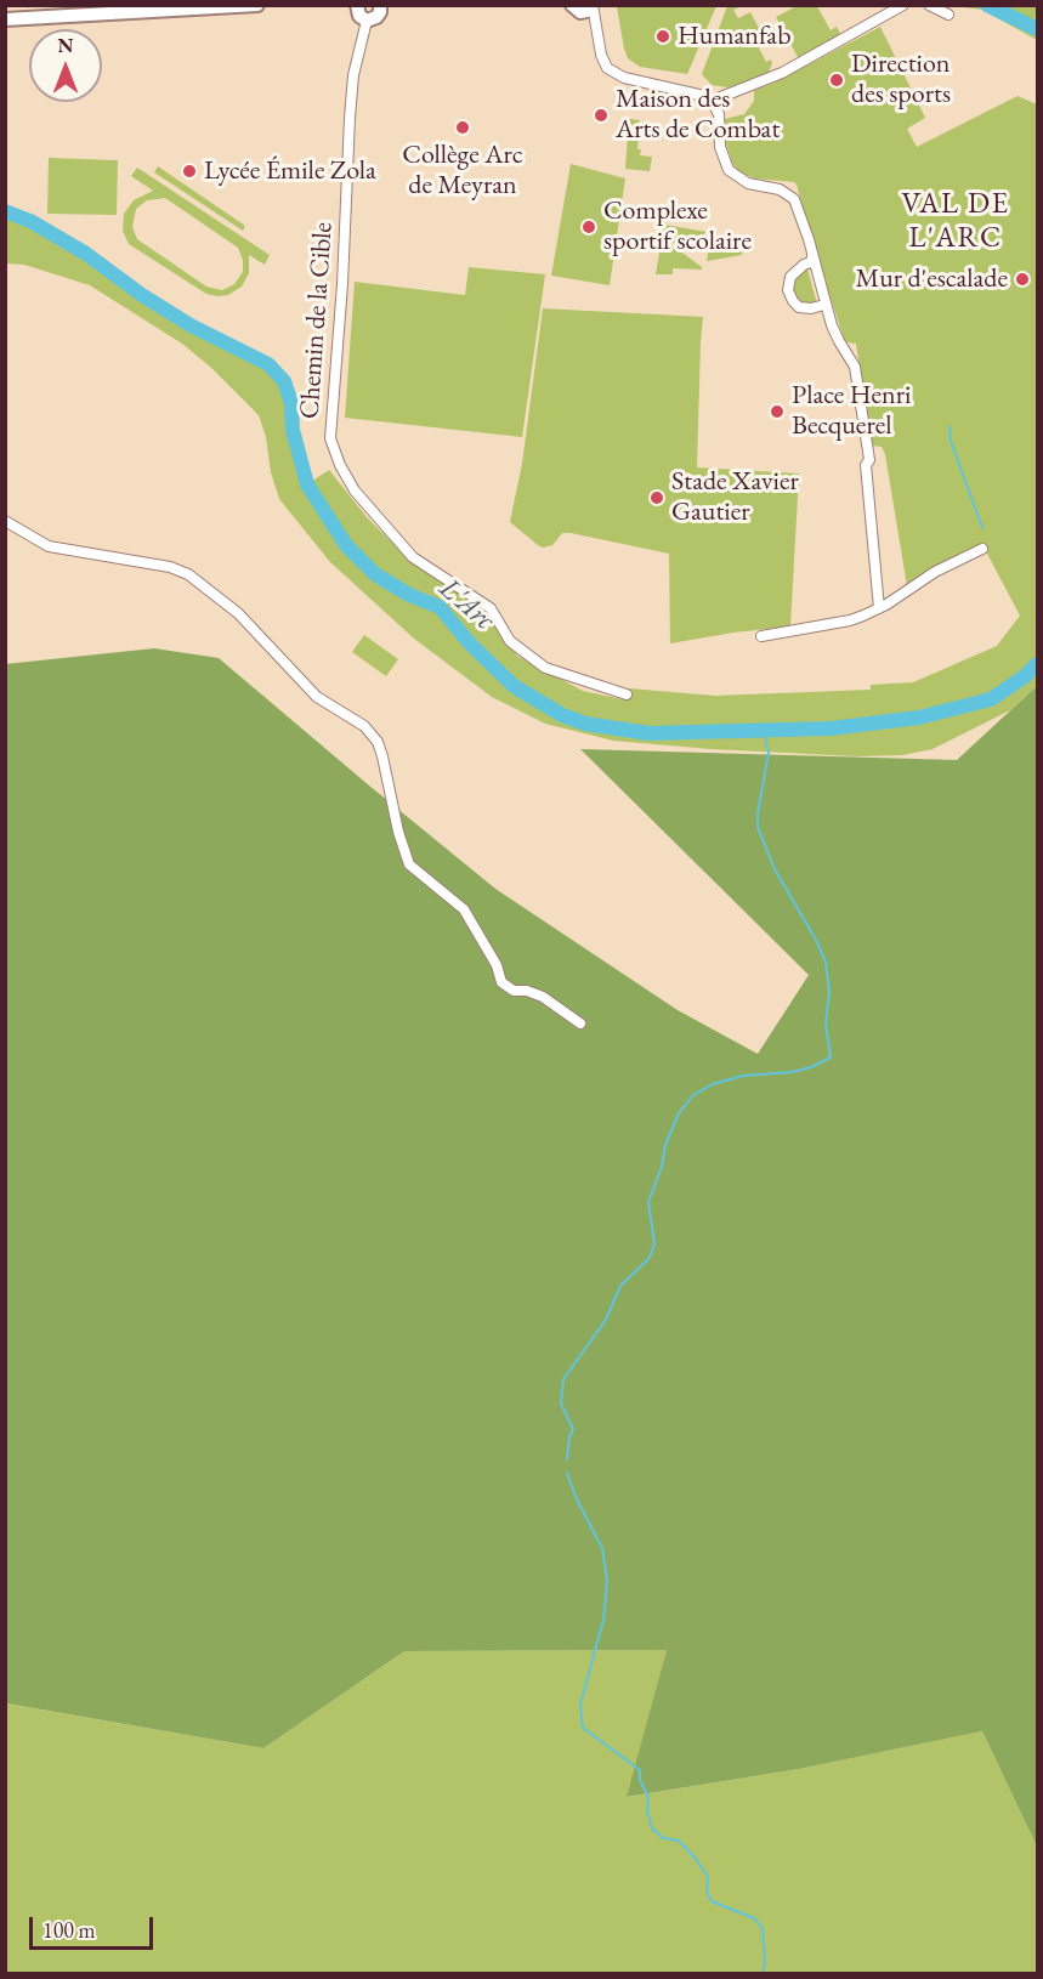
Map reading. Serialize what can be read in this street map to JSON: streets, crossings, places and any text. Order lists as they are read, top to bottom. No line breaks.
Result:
{"streets":{"street":["Chemin de la Cible"]},"districts":["VAL DE L'ARC"],"water":["L'Arc"],"places":["Humanfab","Direction des sports","Maison des Arts de Combat","Collège Arc de Meyran","Lycée Émile Zola","Complexe sportif scolaire","Mur d'escalade","Place Henri Becquerel","Stade Xavier Gautier"],"scale_bar":"100 m","north":"top"}
